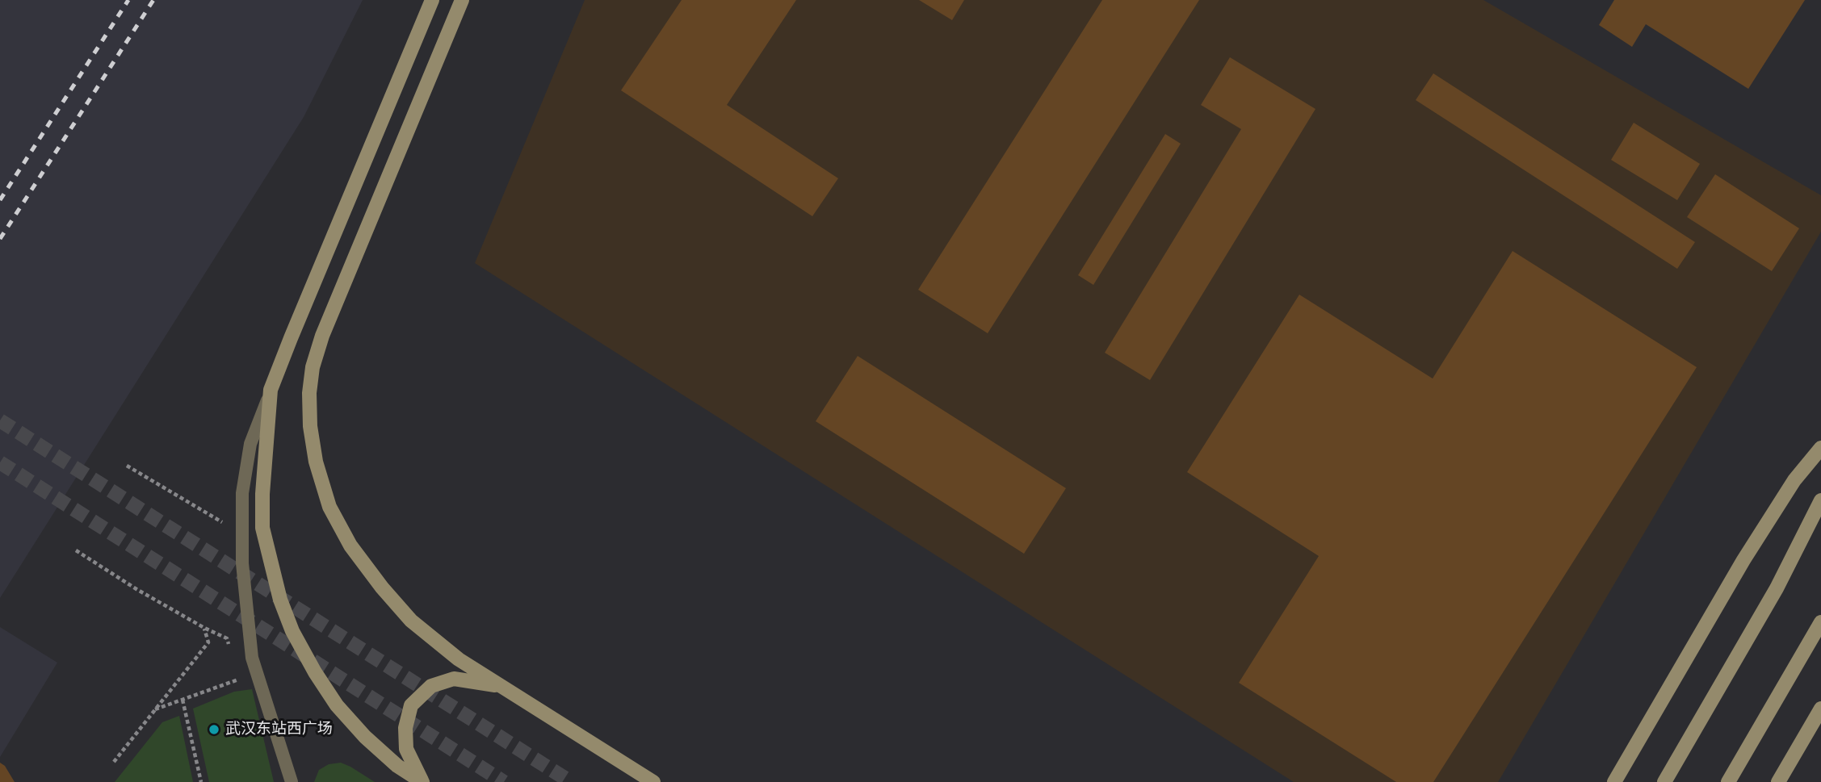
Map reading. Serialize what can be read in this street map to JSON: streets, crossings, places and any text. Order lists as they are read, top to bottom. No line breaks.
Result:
{"places":["武汉东站西广场"]}
